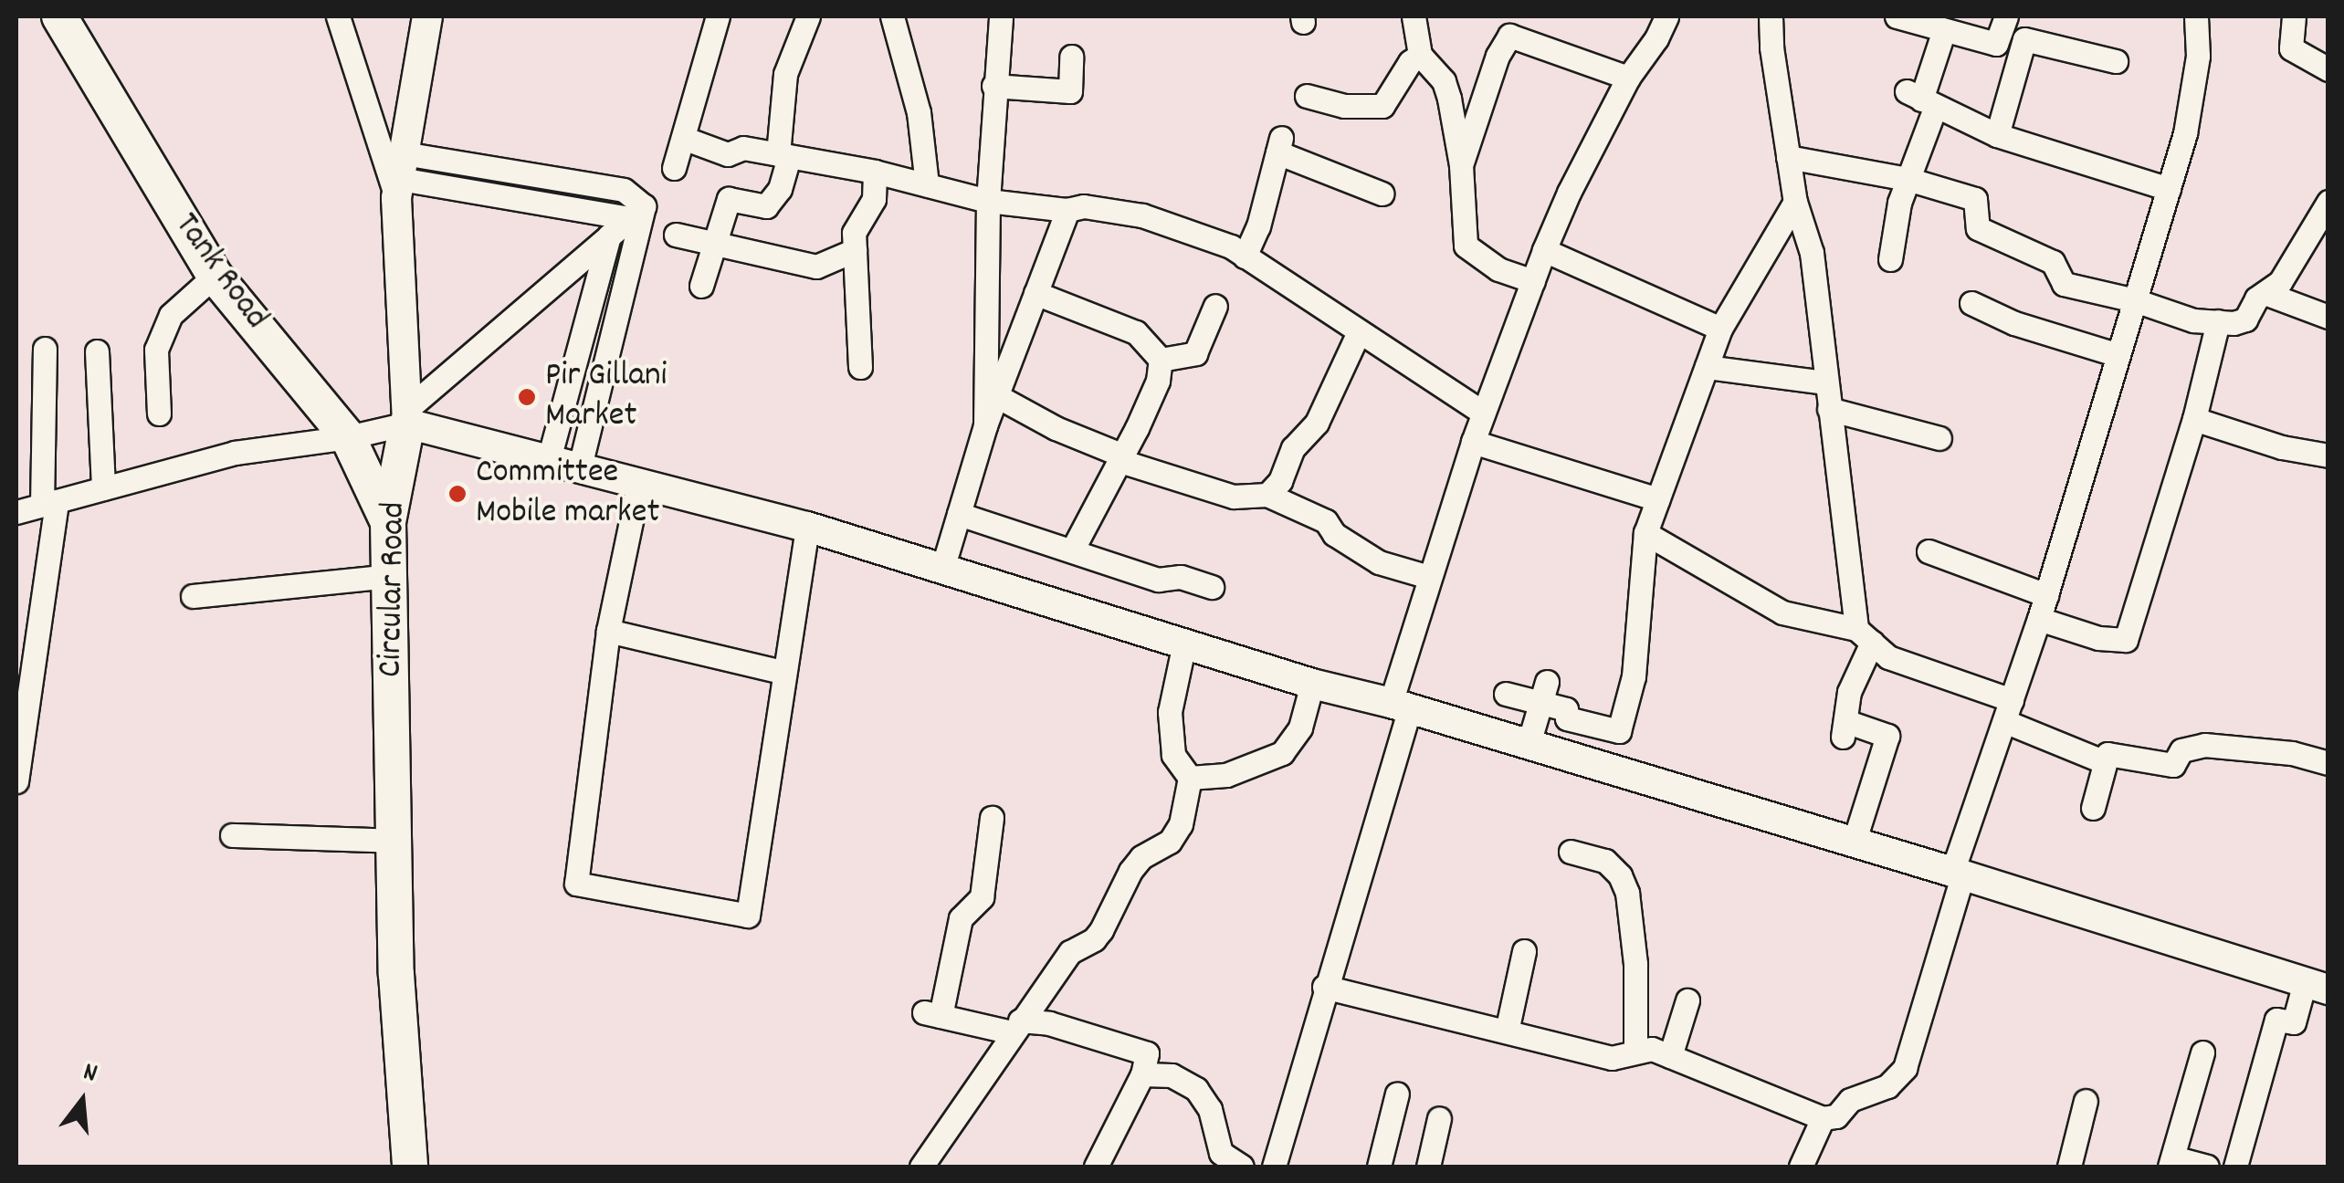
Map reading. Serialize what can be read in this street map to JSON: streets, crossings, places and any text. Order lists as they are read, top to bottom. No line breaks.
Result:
{"streets":{"highway":["Tank Road","Circular Road"]},"crossings":[["Tank Road","Circular Road"]],"places":["Pir Gillani Market","Committee Mobile market"],"north":"top"}
